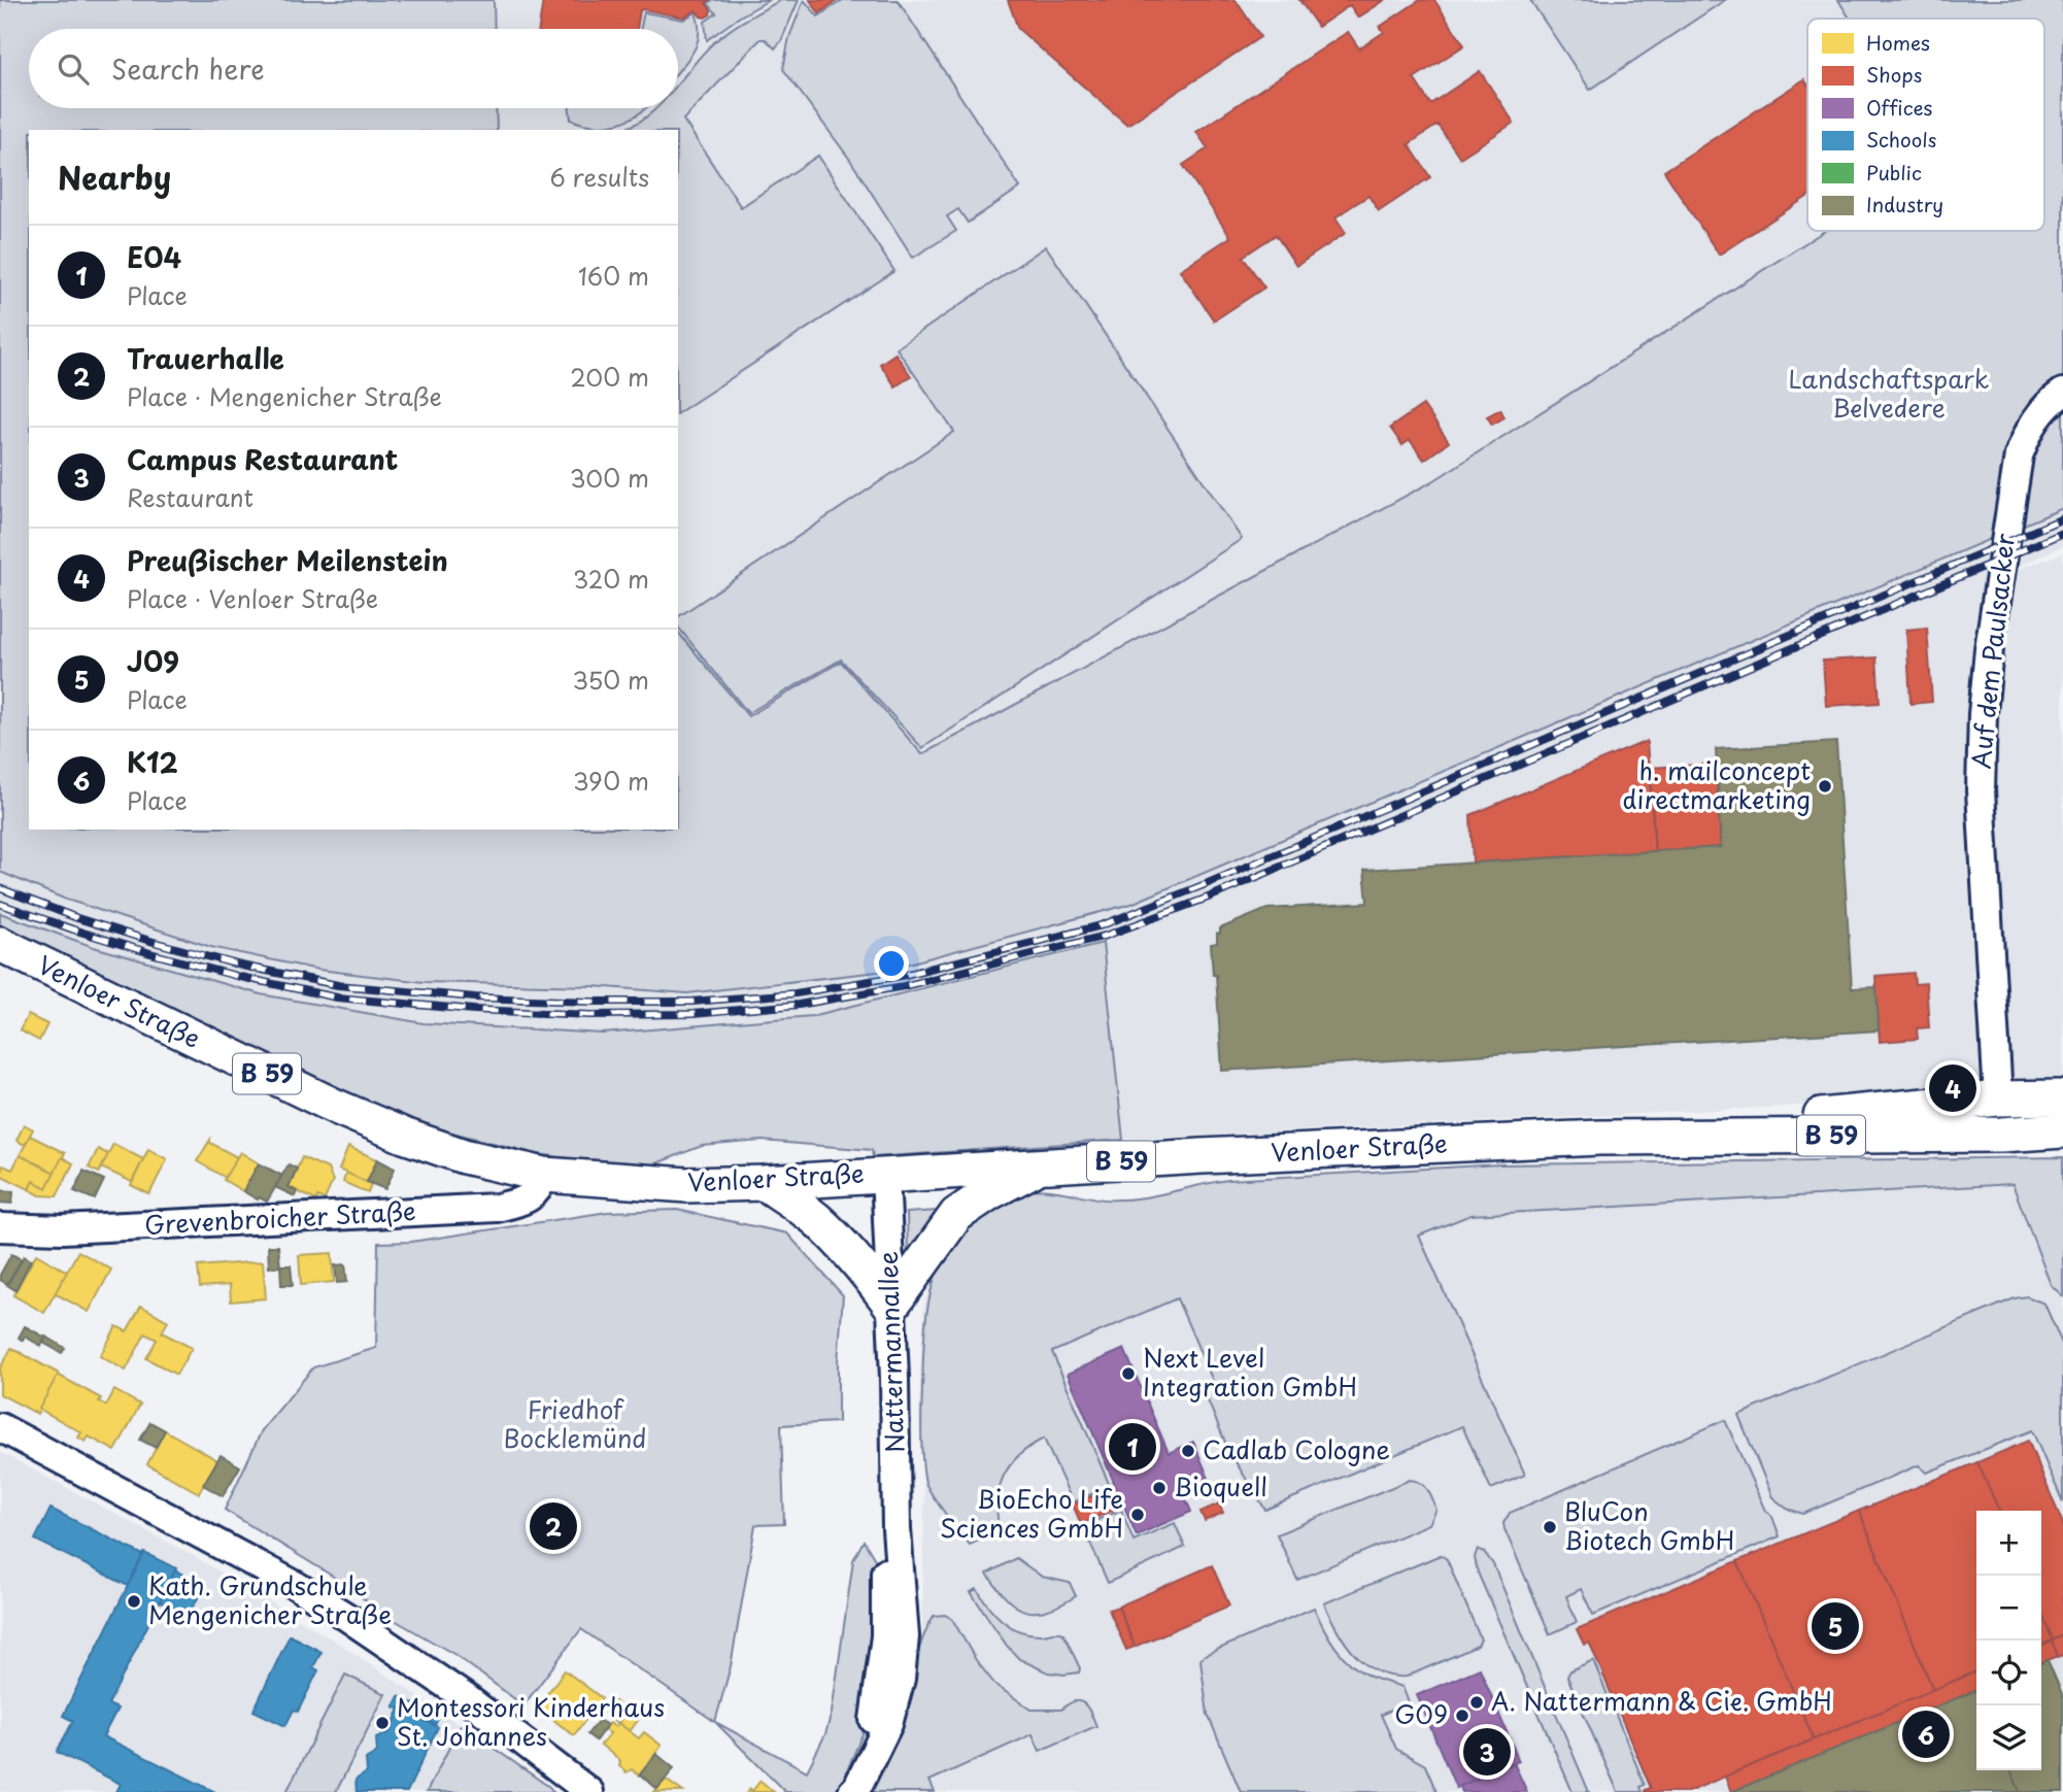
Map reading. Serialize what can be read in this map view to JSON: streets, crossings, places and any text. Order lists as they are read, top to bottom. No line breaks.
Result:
{"streets":{"main road":["Venloer Straße","B 59"],"street":["Auf dem Paulsacker","Grevenbroicher Straße","Nattermannallee"]},"crossings":[["Auf dem Paulsacker","Venloer Straße"],["Venloer Straße","Grevenbroicher Straße"],["Venloer Straße","Nattermannallee"]],"parks":["Landschaftspark Belvedere","Friedhof Bocklemünd"],"places":["h. mailconcept directmarketing","Next Level Integration GmbH","Cadlab Cologne","Bioquell","BioEcho Life Sciences GmbH","BluCon Biotech GmbH","Kath. Grundschule Mengenicher Straße","A. Nattermann & Cie. GmbH","G09","Montessori Kinderhaus St. Johannes"],"legend":["Homes","Shops","Offices","Schools","Public","Industry"],"page":{"search":"Search here","heading":["Nearby","6 results"],"list":[{"mark":"1","name":"E04","note":"Place","value":"160 m"},{"mark":"2","name":"Trauerhalle","note":"Place · Mengenicher Straße","value":"200 m"},{"mark":"3","name":"Campus Restaurant","note":"Restaurant","value":"300 m"},{"mark":"4","name":"Preußischer Meilenstein","note":"Place · Venloer Straße","value":"320 m"},{"mark":"5","name":"J09","note":"Place","value":"350 m"},{"mark":"6","name":"K12","note":"Place","value":"390 m"}],"pins":["4","1","2","5","6","3"],"map_buttons":["+","−"]}}
